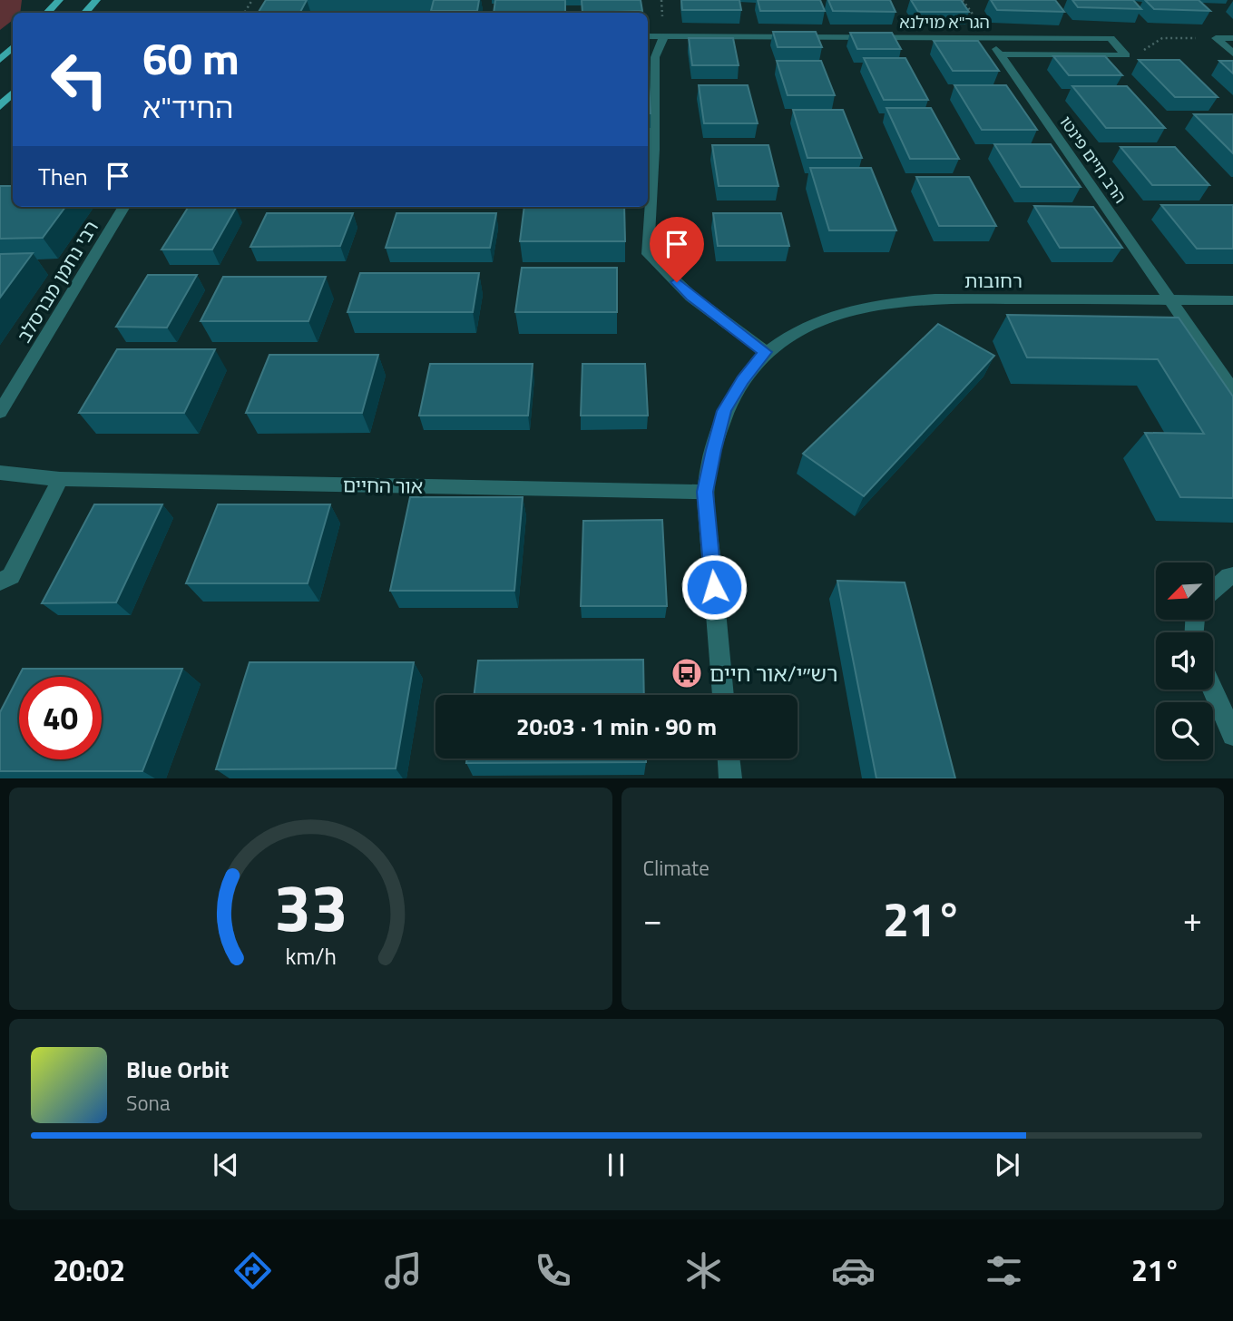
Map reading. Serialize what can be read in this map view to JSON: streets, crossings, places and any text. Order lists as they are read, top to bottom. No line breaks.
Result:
{"streets":{"street":["הגר\"א מוילנא","הרב חיים פינטו","רחובות","רבי נחמן מברסלב","אור החיים"]},"crossings":[["הגר\"א מוילנא","הרב חיים פינטו"],["הרב חיים פינטו","רחובות"],["רחובות","אור החיים"]],"places":{"bus stop":["רש״י/אור חיים"]},"north":"bottom left","page":{"turn":["60 m","החיד\"א"],"then":"Then","limit":"40","trip":"20:03 · 1 min · 90 m","tile":"Climate","heat":["−","21°","+"],"song":["Blue Orbit","Sona"],"tabs":["20:02","21°"],"gauge":["33","km/h"]}}
